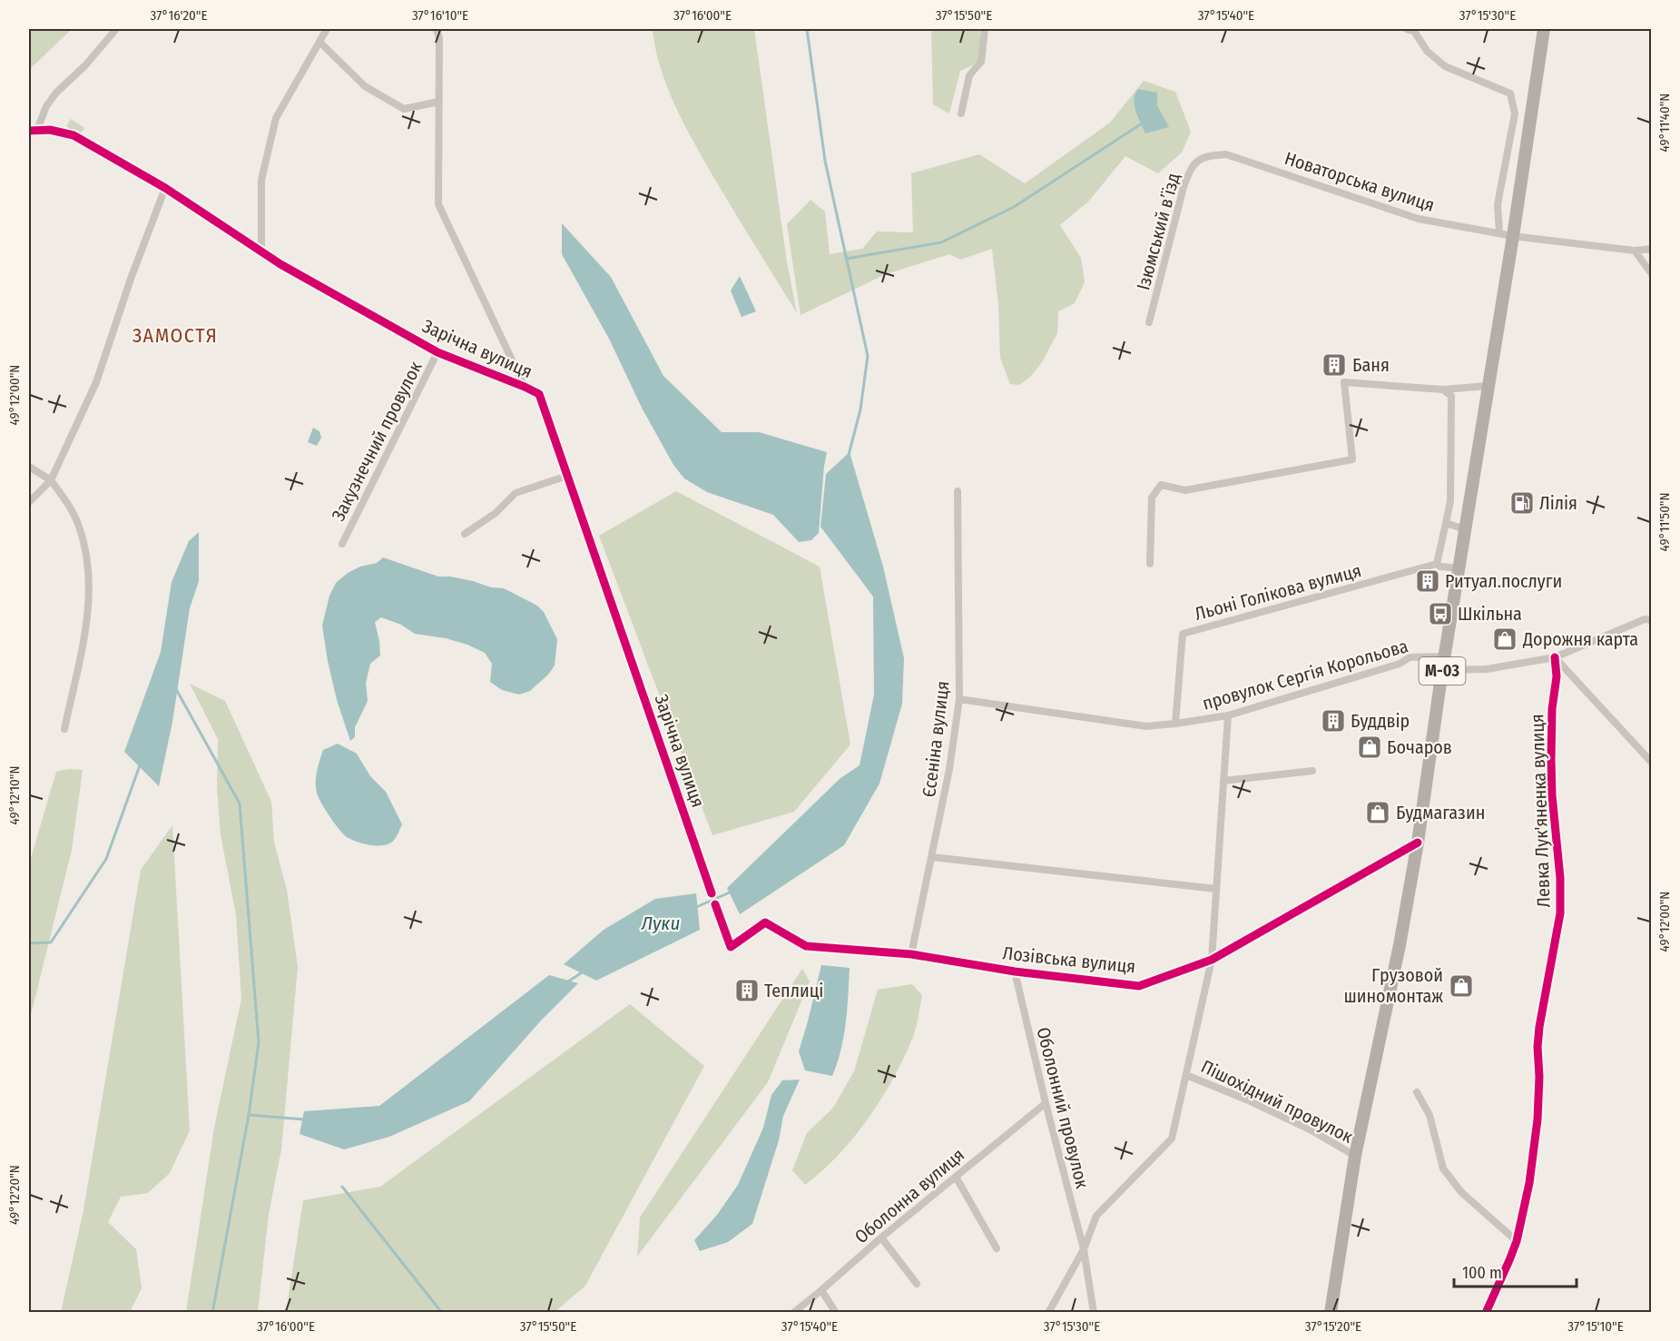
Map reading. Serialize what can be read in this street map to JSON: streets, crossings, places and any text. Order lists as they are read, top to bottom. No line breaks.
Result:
{"streets":{"highway":["М-03"],"street":["Новаторська вулиця","Ізюмський в’їзд","Зарічна вулиця","Закузнечний провулок","Льоні Голікова вулиця","провулок Сергія Корольова","Єсеніна вулиця","Левка Лук'яненка вулиця","Лозівська вулиця","Пішохідний провулок","Оболонний провулок","Оболонна вулиця"]},"crossings":[["Новаторська вулиця","Ізюмський в’їзд"],["Новаторська вулиця","М-03"],["Зарічна вулиця","Закузнечний провулок"],["Льоні Голікова вулиця","М-03"],["Льоні Голікова вулиця","провулок Сергія Корольова"],["М-03","провулок Сергія Корольова"],["М-03","Лозівська вулиця"],["М-03","Пішохідний провулок"],["провулок Сергія Корольова","Єсеніна вулиця"],["Єсеніна вулиця","Лозівська вулиця"],["Лозівська вулиця","Оболонний провулок"],["Оболонний провулок","Оболонна вулиця"]],"districts":["ЗАМОСТЯ"],"water":["Луки"],"places":{"building":["Баня","Ритуал.послуги","Буддвір","Теплиці"],"fuel station":["Лілія"],"bus stop":["Шкільна"],"shop":["Дорожня карта","Бочаров","Будмагазин","Грузовой шиномонтаж"]},"scale_bar":"100 m","coordinates":["37°16'20\"E","37°16'10\"E","37°16'00\"E","37°15'50\"E","37°15'40\"E","37°15'30\"E","49°11'40\"N","49°12'00\"N","49°11'50\"N","49°12'10\"N","49°12'20\"N","37°15'20\"E","37°15'10\"E"]}
